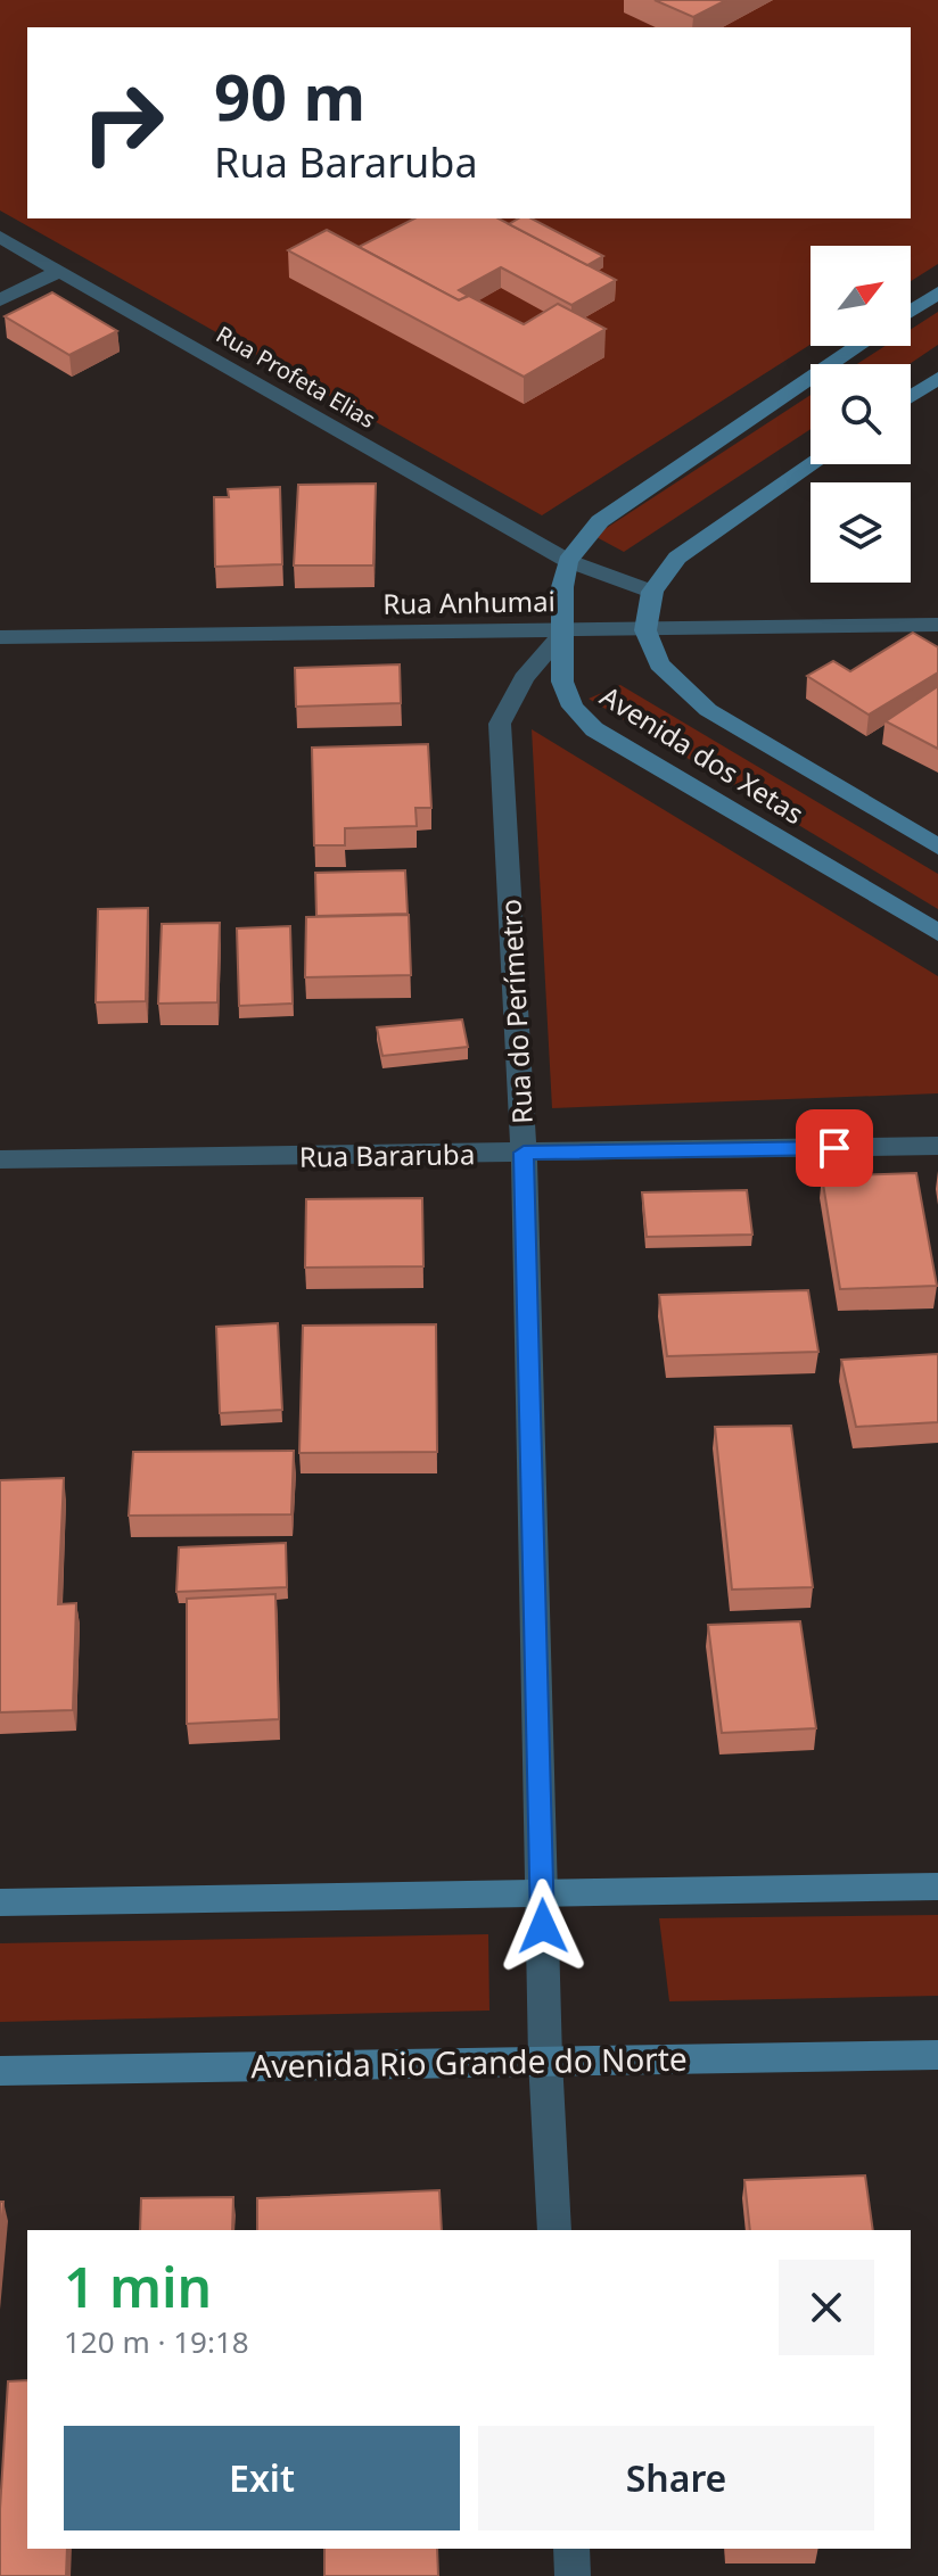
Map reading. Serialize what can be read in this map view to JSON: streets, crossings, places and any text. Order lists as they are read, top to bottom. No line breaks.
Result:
{"streets":{"street":["Rua Profeta Elias","Rua Anhumai","Avenida dos Xetas","Rua do Perímetro","Rua Bararuba","Avenida Rio Grande do Norte"]},"crossings":[["Rua Profeta Elias","Avenida dos Xetas"],["Rua Anhumai","Avenida dos Xetas"],["Rua Anhumai","Rua do Perímetro"],["Avenida dos Xetas","Rua do Perímetro"],["Rua do Perímetro","Rua Bararuba"],["Rua do Perímetro","Avenida Rio Grande do Norte"]],"north":"top right","page":{"turn":["90 m","Rua Bararuba"],"heading":["1 min","120 m · 19:18"],"buttons":["Exit","Share"]}}
